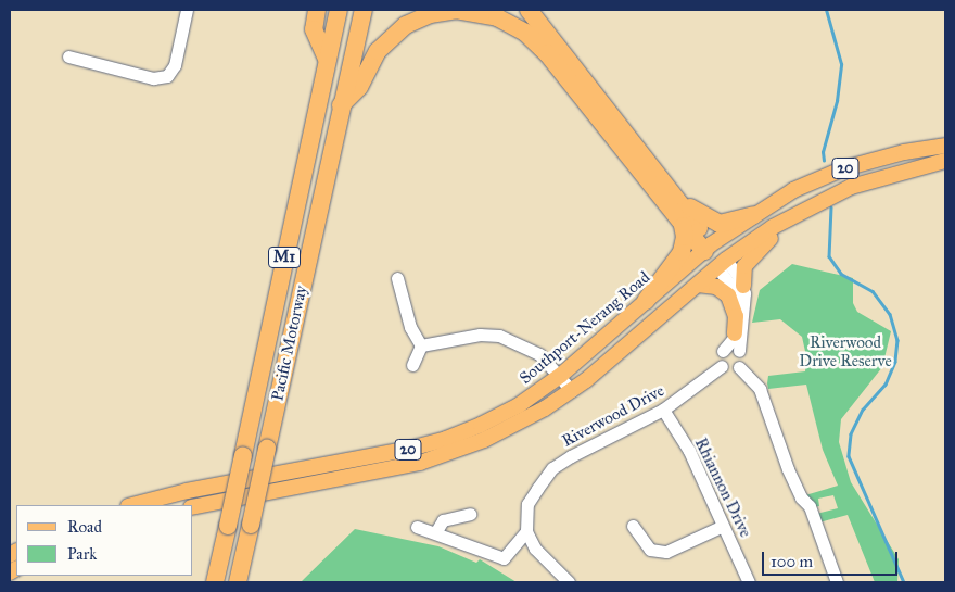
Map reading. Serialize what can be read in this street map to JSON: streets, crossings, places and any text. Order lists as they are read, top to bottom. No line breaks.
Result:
{"streets":{"highway":["M1","Pacific Motorway"],"main road":["20","Southport-Nerang Road"],"street":["Riverwood Drive","Rhiannon Drive"]},"crossings":[["Riverwood Drive","Rhiannon Drive"]],"parks":["Riverwood Drive Reserve"],"legend":["Road","Park"],"scale_bar":"100 m"}
